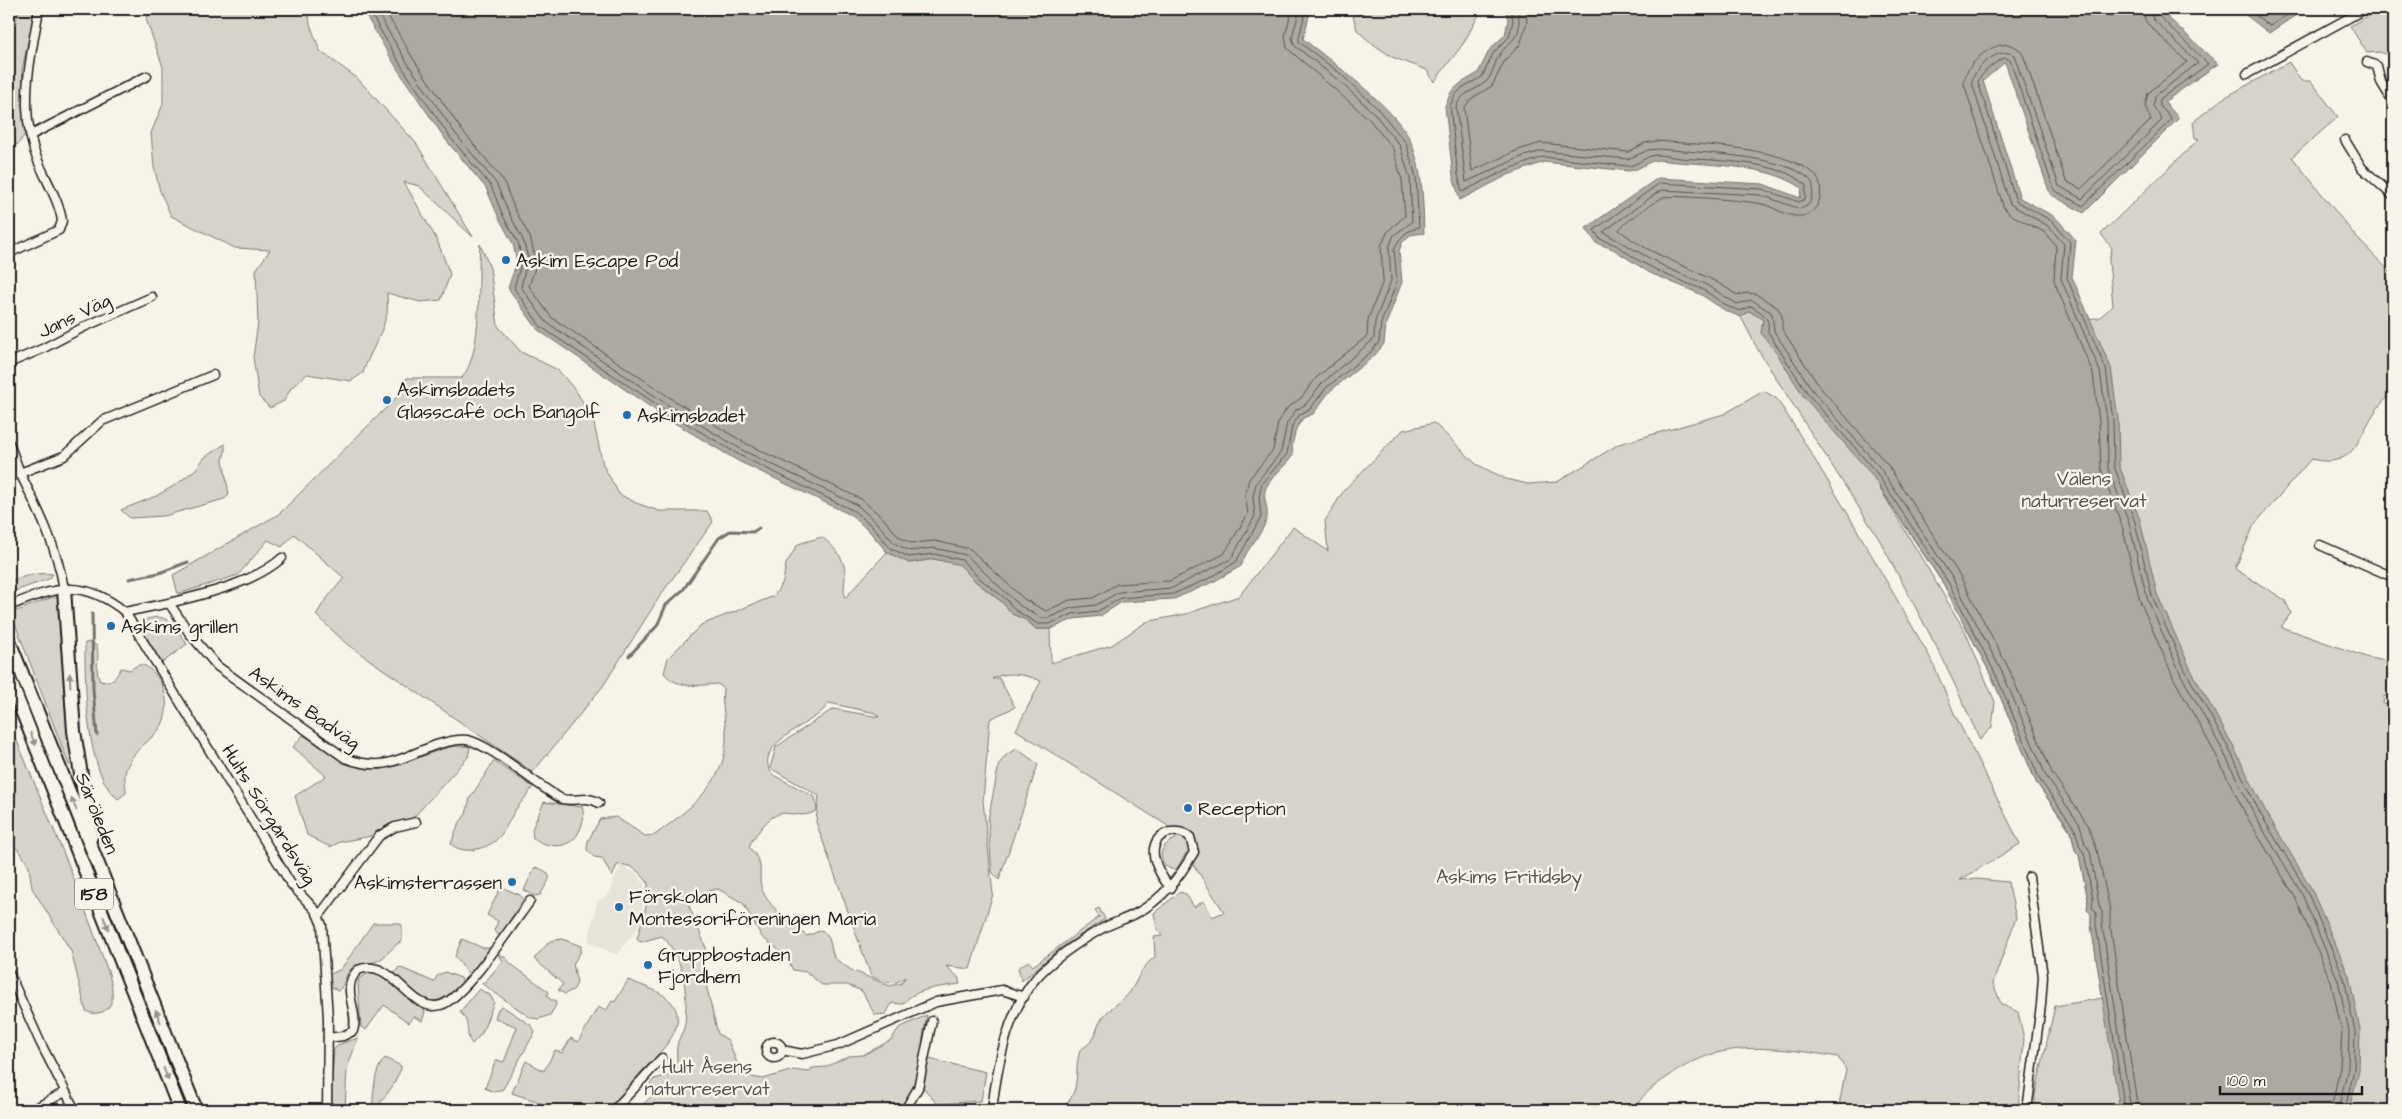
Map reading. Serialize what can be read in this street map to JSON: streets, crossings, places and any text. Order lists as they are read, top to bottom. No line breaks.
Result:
{"streets":{"main road":["Säröleden","158"],"street":["Jans Väg","Askims Badväg","Hults Sörgårdsväg"]},"crossings":[["Säröleden","158"]],"parks":["Välens naturreservat","Askims Fritidsby","Hult Åsens naturreservat"],"places":["Askim Escape Pod","Askimsbadets Glasscafé och Bangolf","Askimsbadet","Askims grillen","Reception","Askimsterrassen","Förskolan Montessoriföreningen Maria","Gruppbostaden Fjordhem"],"scale_bar":"100 m"}
